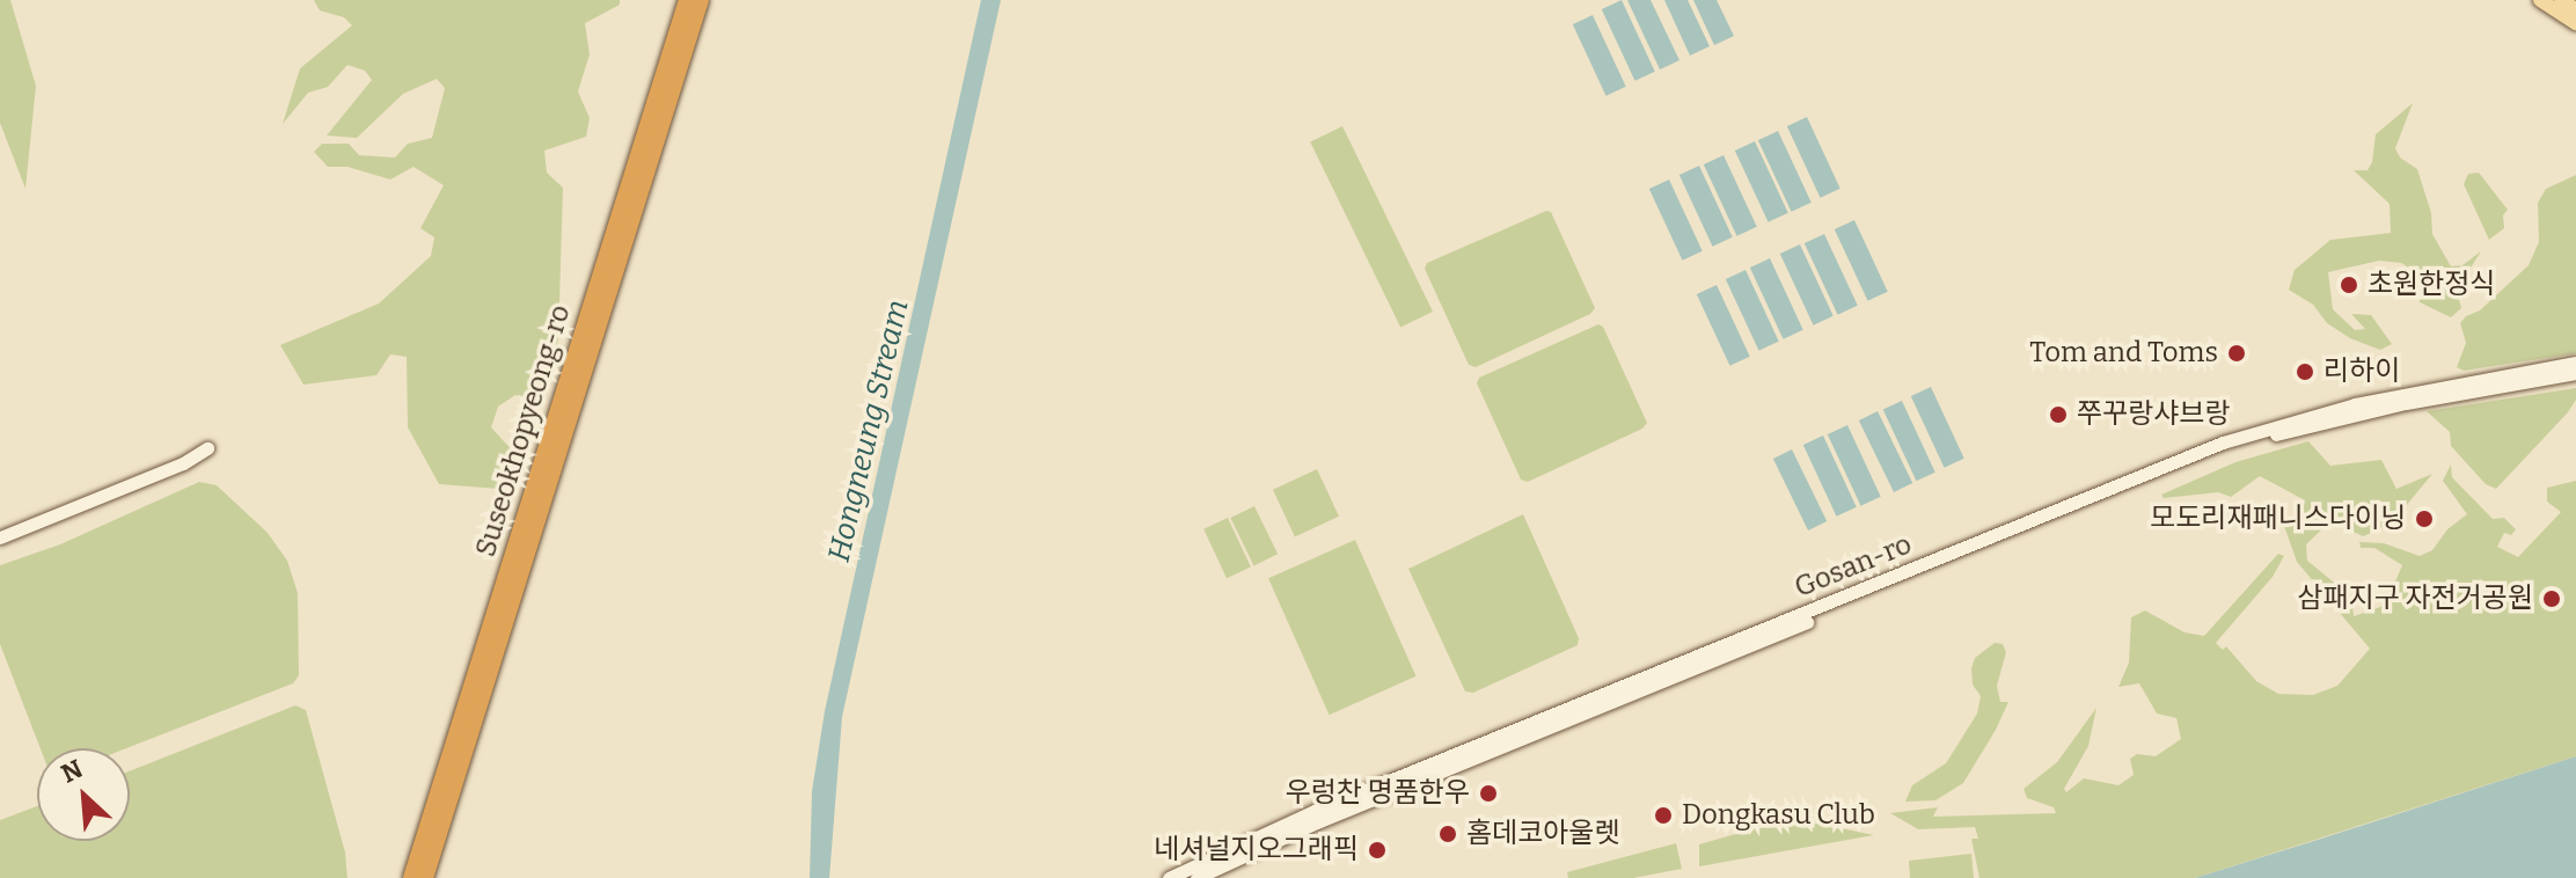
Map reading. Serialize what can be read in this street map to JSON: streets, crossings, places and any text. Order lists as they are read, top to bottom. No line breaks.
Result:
{"streets":{"highway":["Suseokhopyeong-ro"],"street":["Gosan-ro"]},"water":["Hongneung Stream"],"places":["초원한정식","Tom and Toms","리하이","쭈꾸랑샤브랑","모도리재패니스다이닝","삼패지구 자전거공원","우렁찬 명품한우","Dongkasu Club","홈데코아울렛","네셔널지오그래픽"],"north":"top left"}
